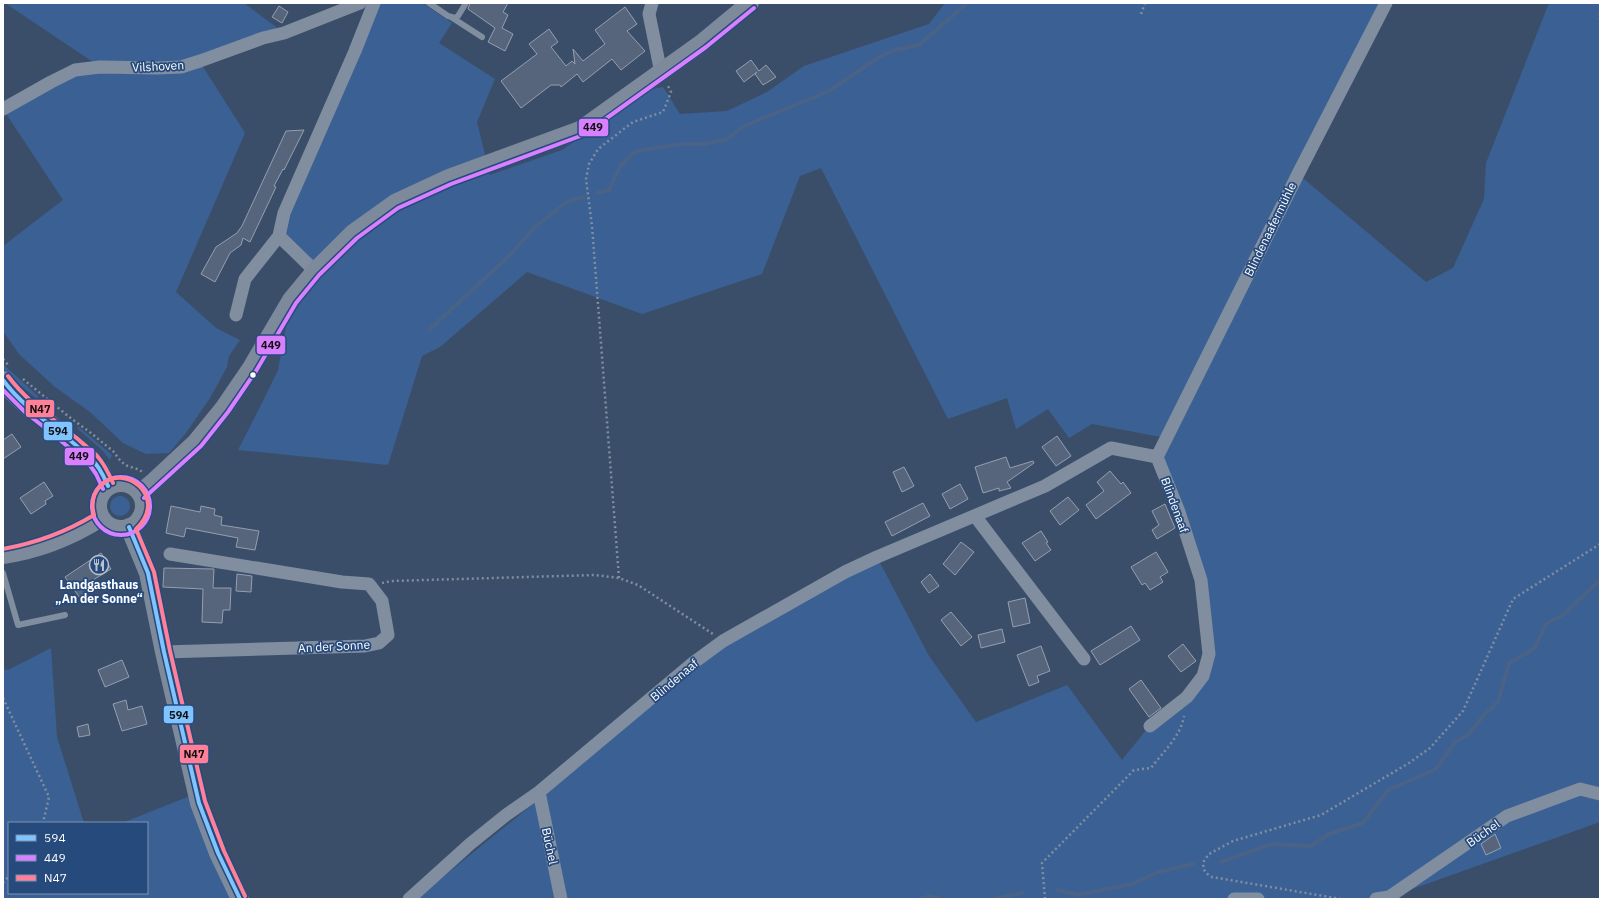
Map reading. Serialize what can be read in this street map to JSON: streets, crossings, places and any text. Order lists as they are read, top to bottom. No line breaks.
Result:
{"streets":{"street":["Vilshoven","Blindenaafermühle","Blindenaaf","An der Sonne","Büchel"]},"crossings":[["Blindenaafermühle","Blindenaaf"],["Blindenaaf","Büchel"]],"places":{"restaurant":["Landgasthaus „An der Sonne“"]},"lines":["transit line 449","transit line N47","transit line 594"],"legend":["594","449","N47"]}
